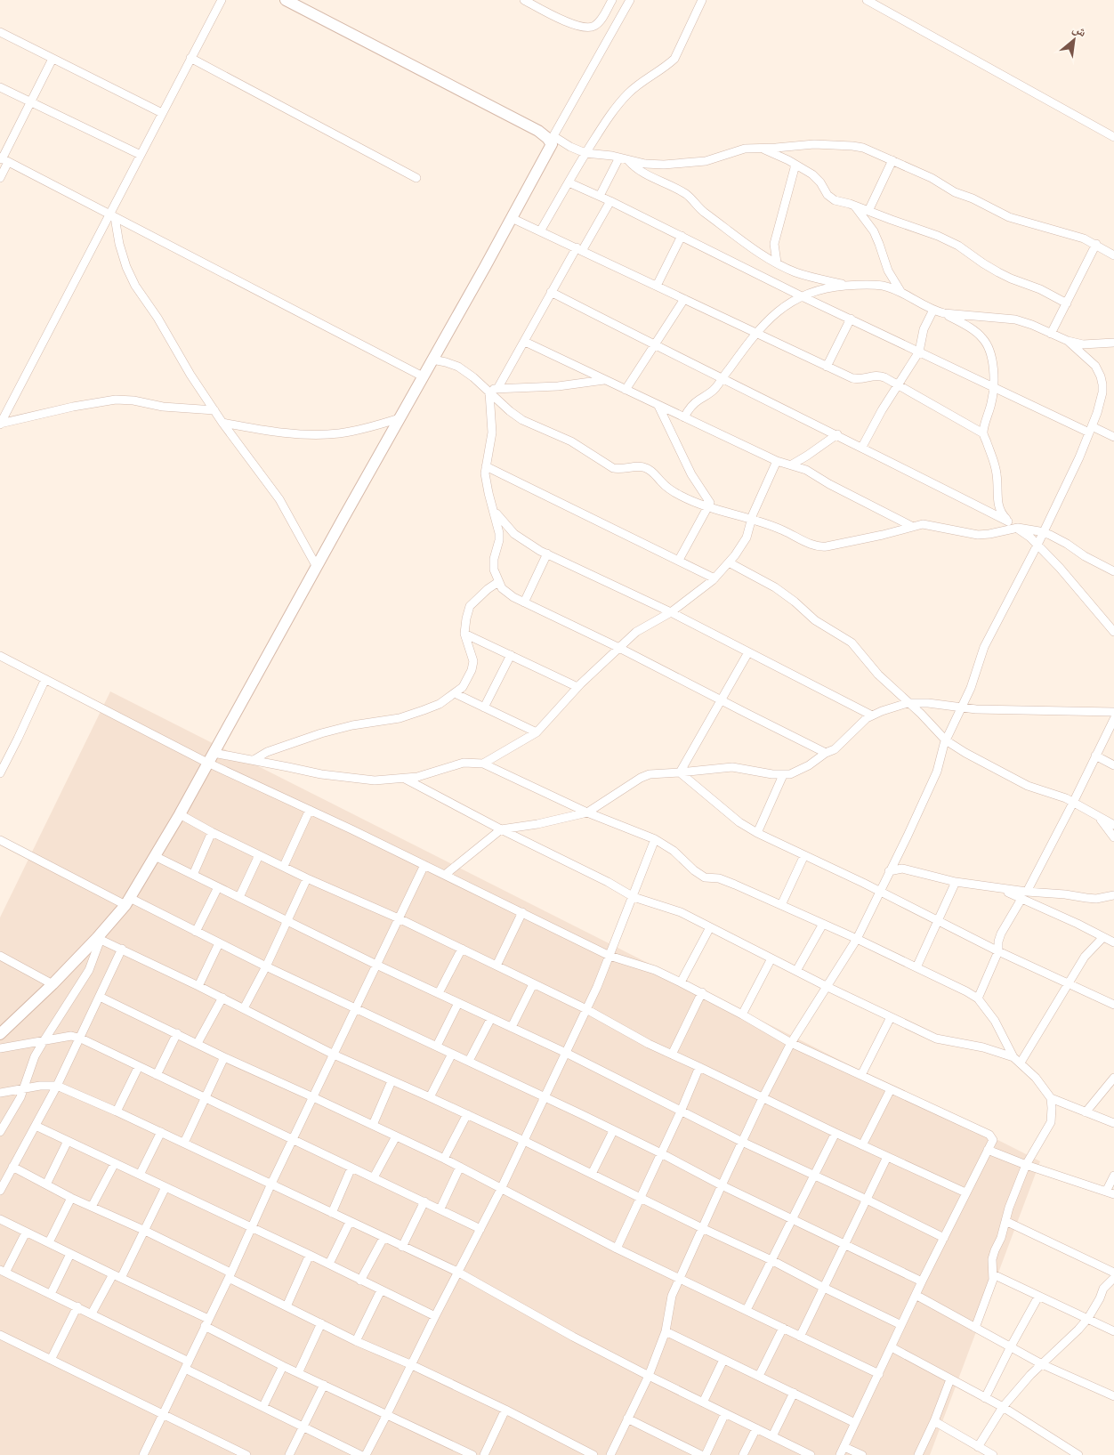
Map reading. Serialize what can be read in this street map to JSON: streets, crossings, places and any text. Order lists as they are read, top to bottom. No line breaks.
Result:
{"north":"top right"}
